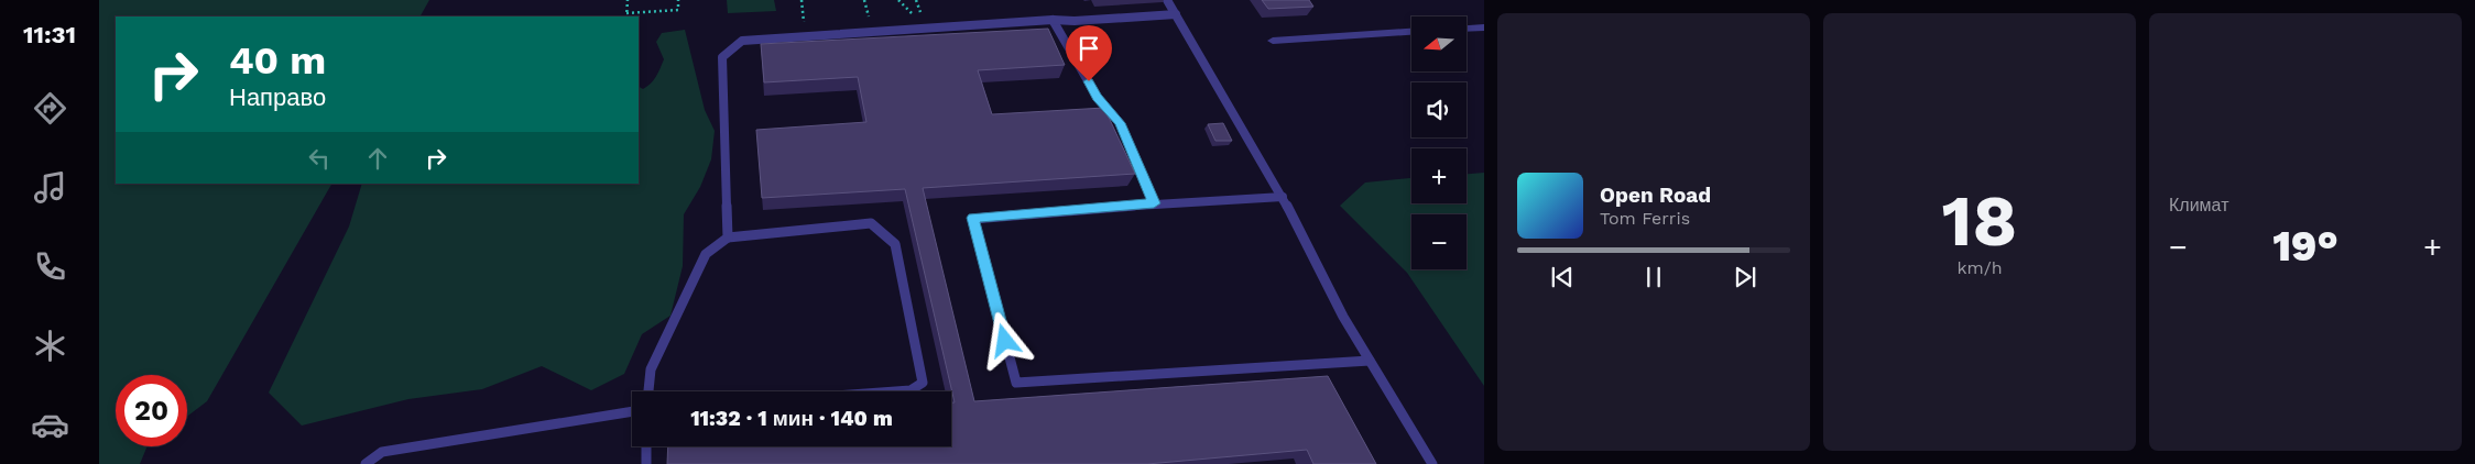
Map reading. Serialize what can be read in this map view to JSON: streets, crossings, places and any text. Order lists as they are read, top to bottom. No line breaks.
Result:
{"north":"left","page":{"tabs":"11:31","tile":[["18","km/h"],"Климат"],"map_buttons":["+","−"],"turn":["40 m","Направо"],"song":["Open Road","Tom Ferris"],"heat":["−","19°","+"],"limit":"20","trip":"11:32 · 1 мин · 140 m"}}
